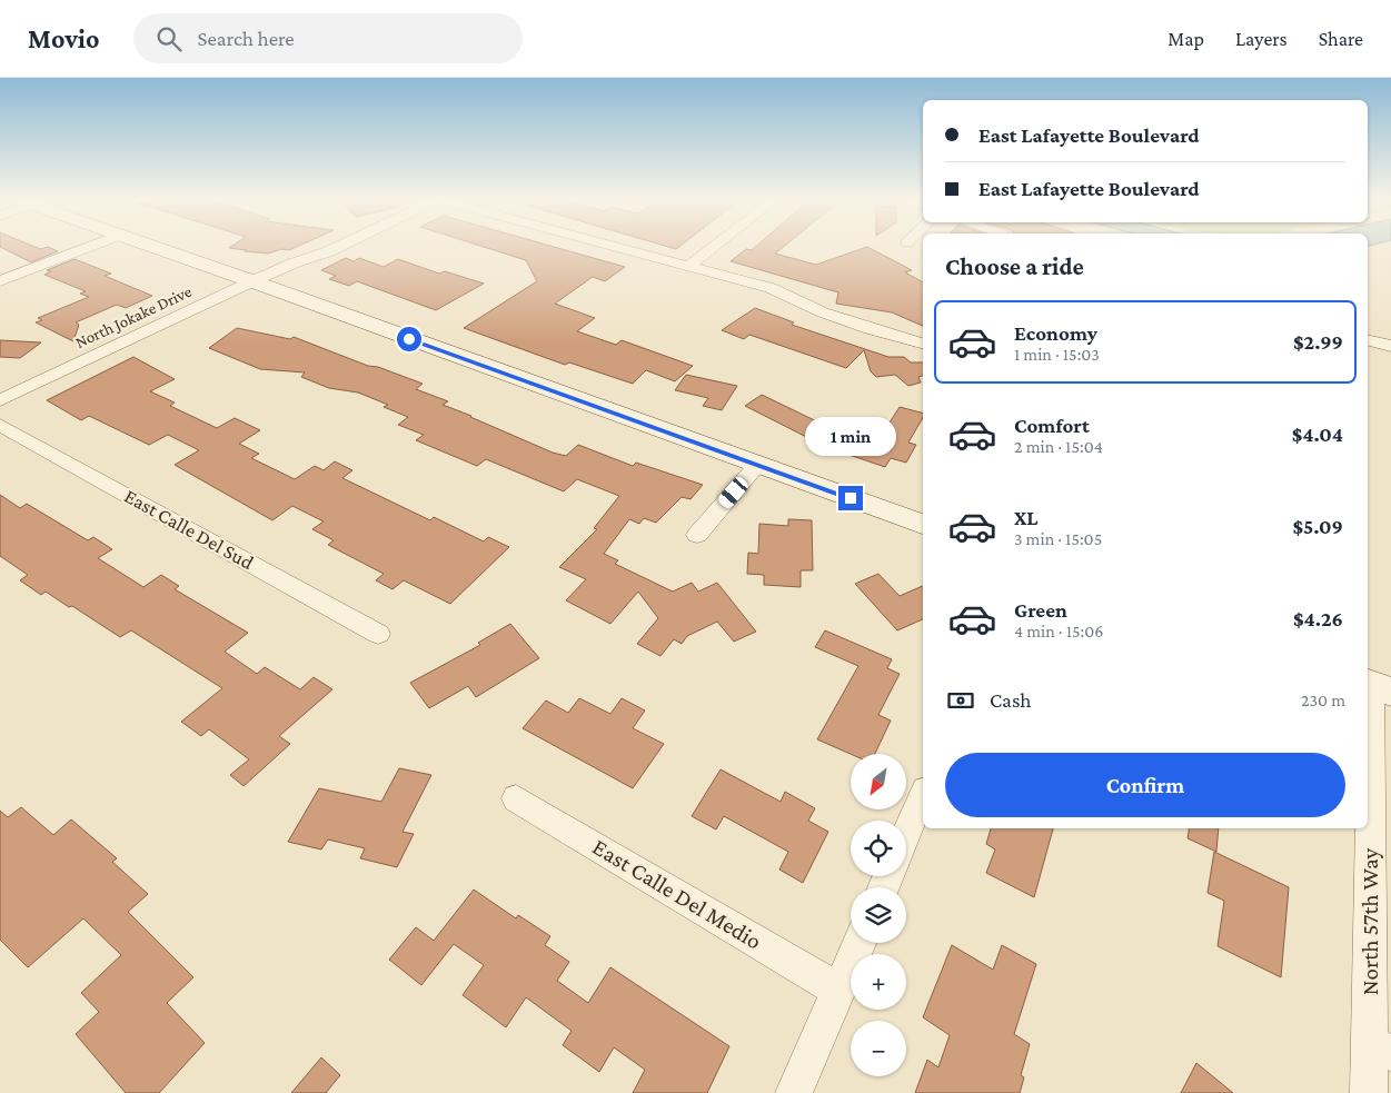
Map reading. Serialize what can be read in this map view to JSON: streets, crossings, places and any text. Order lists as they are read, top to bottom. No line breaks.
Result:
{"streets":{"street":["North Jokake Drive","East Calle Del Sud","East Calle Del Medio","North 57th Way"]},"north":"bottom left","page":{"header":"Movio","search":"Search here","nav":["Map","Layers","Share"],"banner":["East Lafayette Boulevard","East Lafayette Boulevard"],"heading":"Choose a ride","list":[{"name":"Economy","note":"1 min · 15:03","value":"$2.99"},{"name":"Comfort","note":"2 min · 15:04","value":"$4.04"},{"name":"XL","note":"3 min · 15:05","value":"$5.09"},{"name":"Green","note":"4 min · 15:06","value":"$4.26"}],"bubble":"1 min","pay":["Cash","230 m"],"buttons":"Confirm","map_buttons":["+","−"]}}
